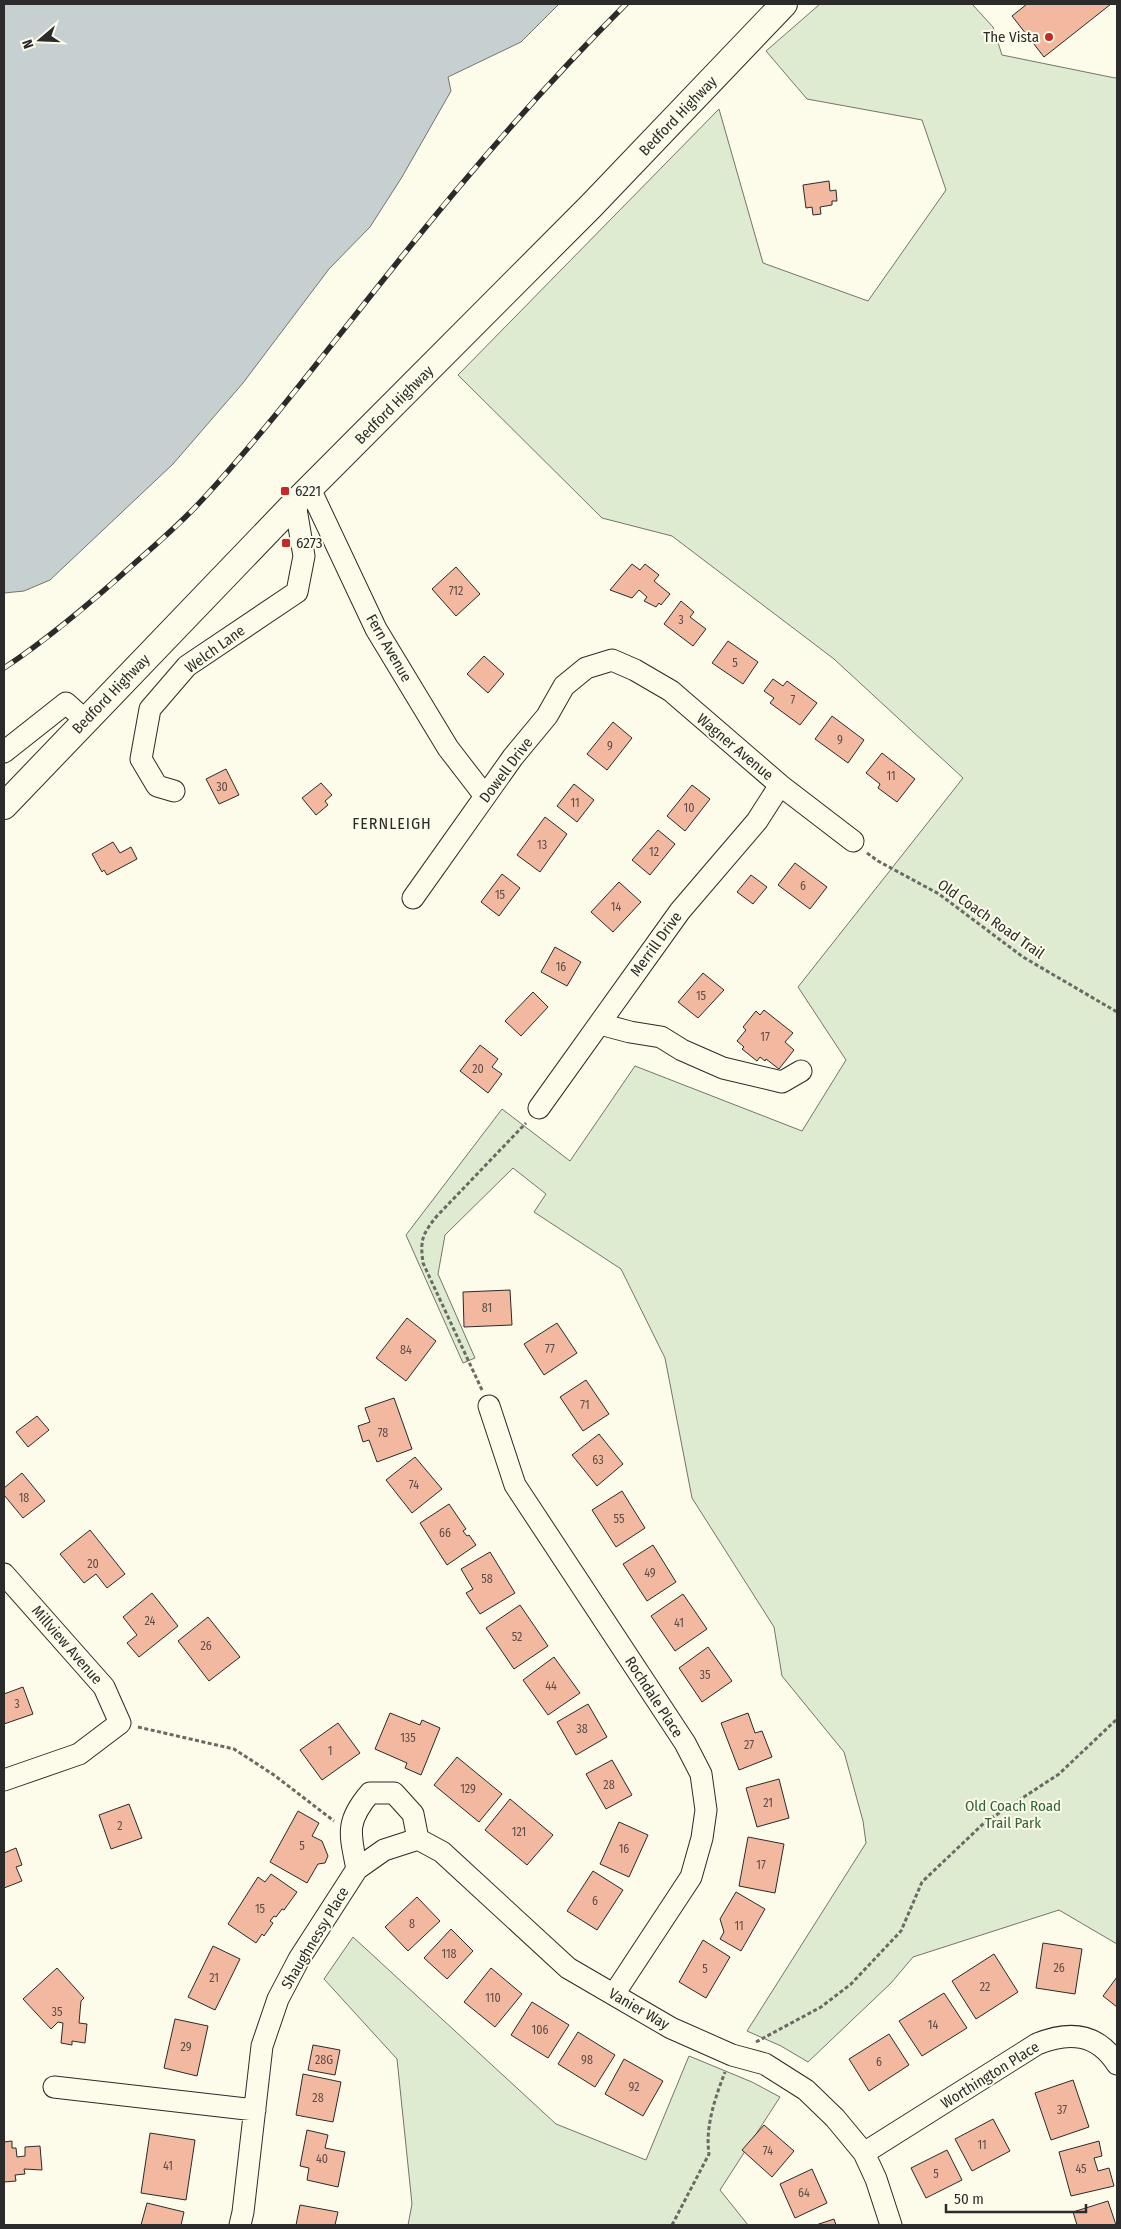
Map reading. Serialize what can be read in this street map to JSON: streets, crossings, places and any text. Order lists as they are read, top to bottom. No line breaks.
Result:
{"streets":{"main road":["Bedford Highway"],"street":["Fern Avenue","Welch Lane","Wagner Avenue","Dowell Drive","Merrill Drive","Millview Avenue","Rochdale Place","Shaughnessy Place","Vanier Way","Worthington Place"],"path":["Old Coach Road Trail"]},"crossings":[["Bedford Highway","Fern Avenue"],["Bedford Highway","Welch Lane"],["Fern Avenue","Welch Lane"],["Fern Avenue","Dowell Drive"],["Wagner Avenue","Dowell Drive"],["Wagner Avenue","Old Coach Road Trail"],["Wagner Avenue","Merrill Drive"],["Rochdale Place","Vanier Way"],["Vanier Way","Worthington Place"]],"districts":["FERNLEIGH"],"parks":["Old Coach Road Trail Park"],"places":{"other":["The Vista"],"transit":["6221","6273"]},"house_numbers":["712","3","5","7","9","9","11","30","11","10","13","12","6","15","14","16","15","17","20","81","77","84","71","78","63","74","18","55","66","20","49","58","24","41","52","26","35","44","3","38","135","27","1","28","129","21","2","121","5","16","17","6","15","8","11","118","26","5","21","22","110","35","14","106","29","28G","98","6","92","28","37","11","74","40","41","45","5","64"],"scale_bar":"50 m","north":"left"}
